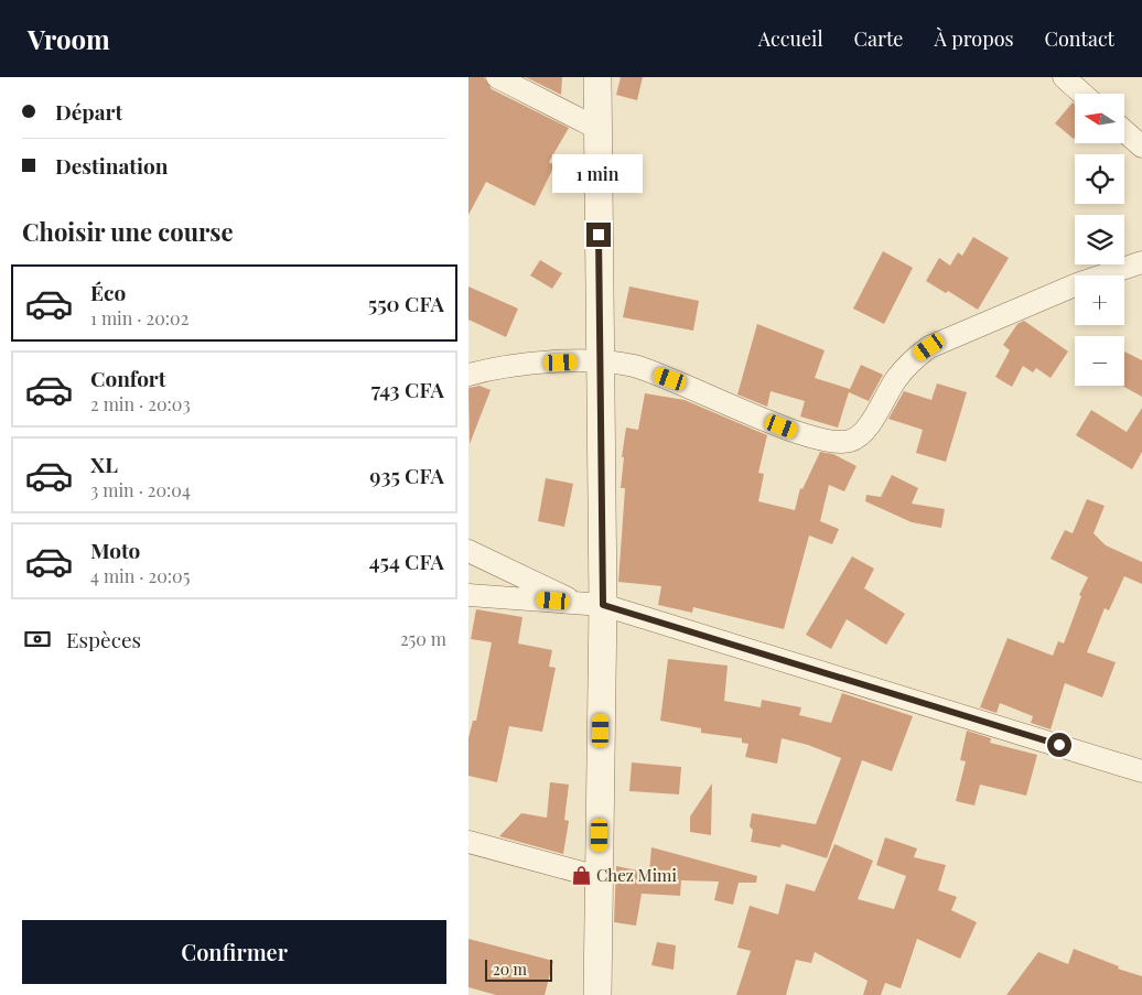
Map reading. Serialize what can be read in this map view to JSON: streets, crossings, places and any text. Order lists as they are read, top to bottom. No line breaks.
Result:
{"places":{"shop":["Chez Mimi"]},"scale_bar":"20 m","north":"left","page":{"header":"Vroom","nav":["Accueil","Carte","À propos","Contact"],"banner":["Départ","Destination"],"map_buttons":["+","−"],"bubble":"1 min","heading":"Choisir une course","list":[{"name":"Éco","note":"1 min · 20:02","value":"550 CFA"},{"name":"Confort","note":"2 min · 20:03","value":"743 CFA"},{"name":"XL","note":"3 min · 20:04","value":"935 CFA"},{"name":"Moto","note":"4 min · 20:05","value":"454 CFA"}],"pay":["Espèces","250 m"],"buttons":"Confirmer","scale":"20 m"}}
